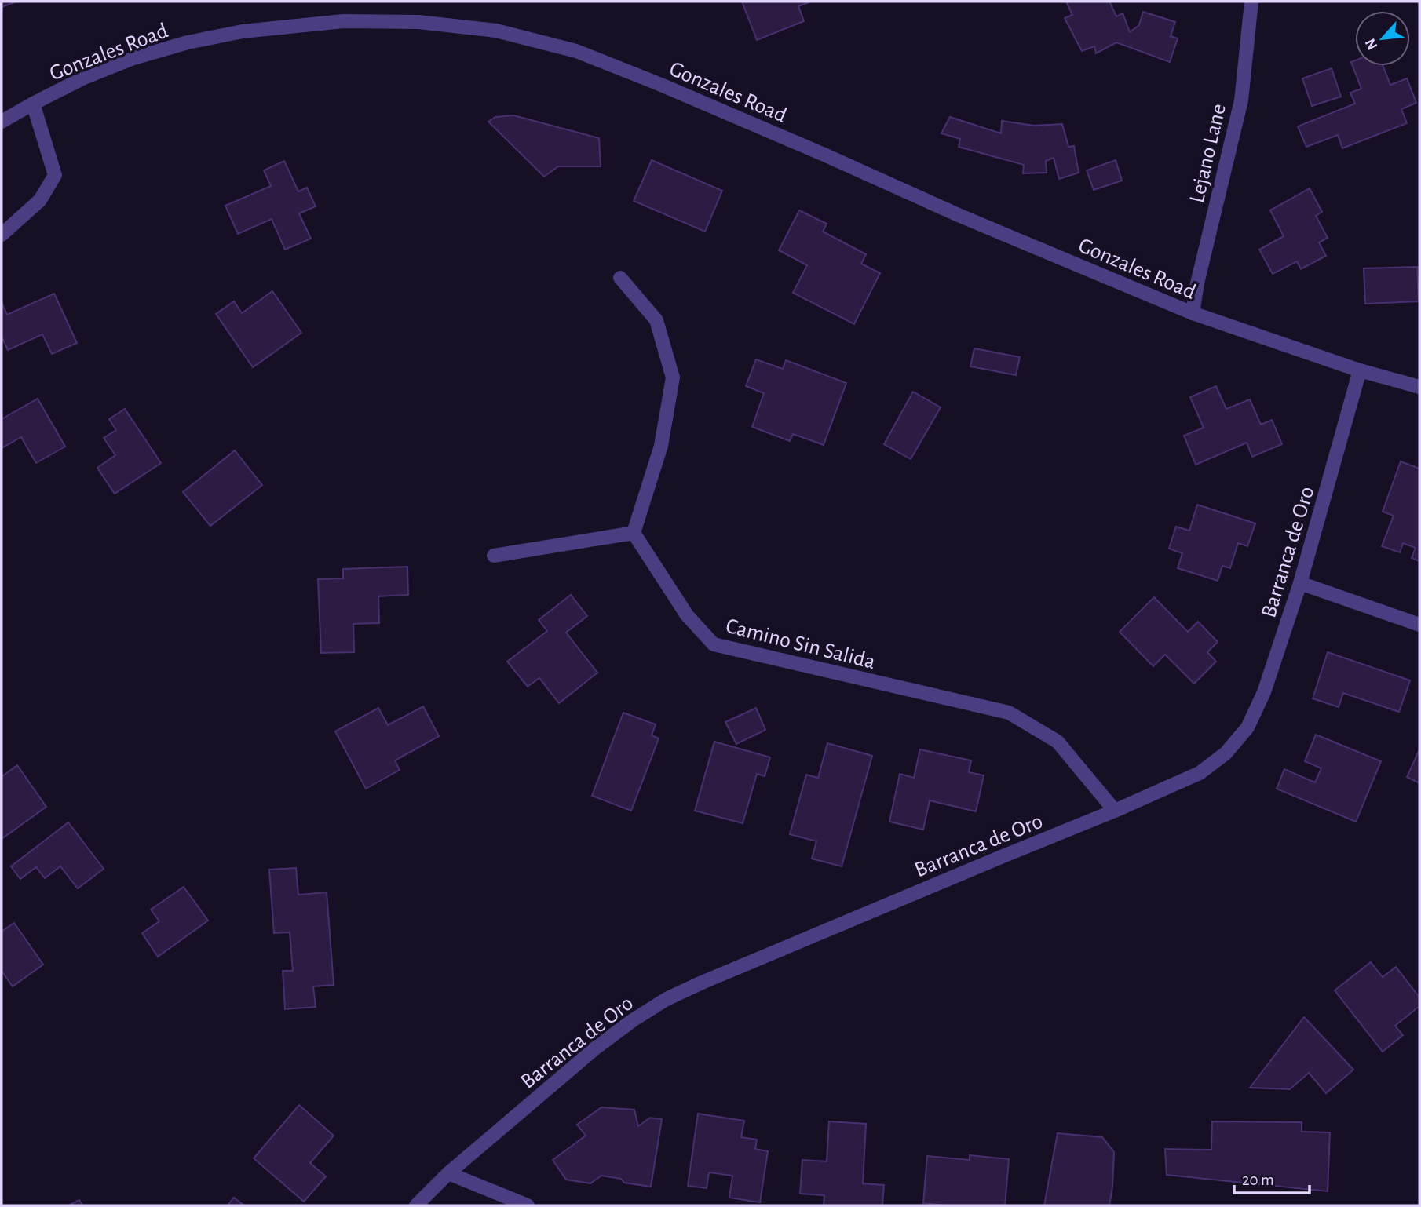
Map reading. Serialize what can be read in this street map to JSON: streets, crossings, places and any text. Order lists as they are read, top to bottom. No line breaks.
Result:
{"streets":{"street":["Gonzales Road","Lejano Lane","Barranca de Oro","Camino Sin Salida"]},"crossings":[["Gonzales Road","Lejano Lane"],["Gonzales Road","Barranca de Oro"],["Barranca de Oro","Camino Sin Salida"]],"scale_bar":"20 m","north":"bottom left"}
